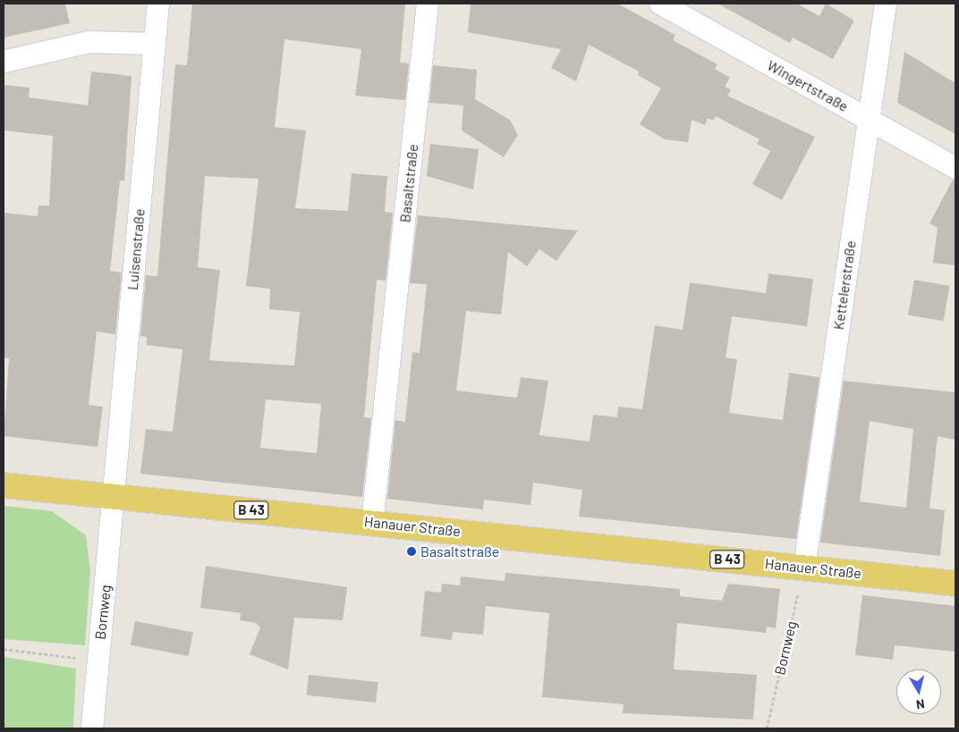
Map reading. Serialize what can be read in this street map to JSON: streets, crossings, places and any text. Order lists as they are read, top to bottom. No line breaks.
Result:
{"streets":{"main road":["B 43","Hanauer Straße"],"street":["Wingertstraße","Basaltstraße","Luisenstraße","Kettelerstraße","Bornweg"]},"crossings":[["Wingertstraße","Kettelerstraße"],["Basaltstraße","Hanauer Straße"],["Luisenstraße","Hanauer Straße"],["Luisenstraße","Bornweg"],["Kettelerstraße","Hanauer Straße"],["Kettelerstraße","Bornweg"],["Hanauer Straße","Bornweg"]],"places":["Basaltstraße"],"north":"bottom"}
